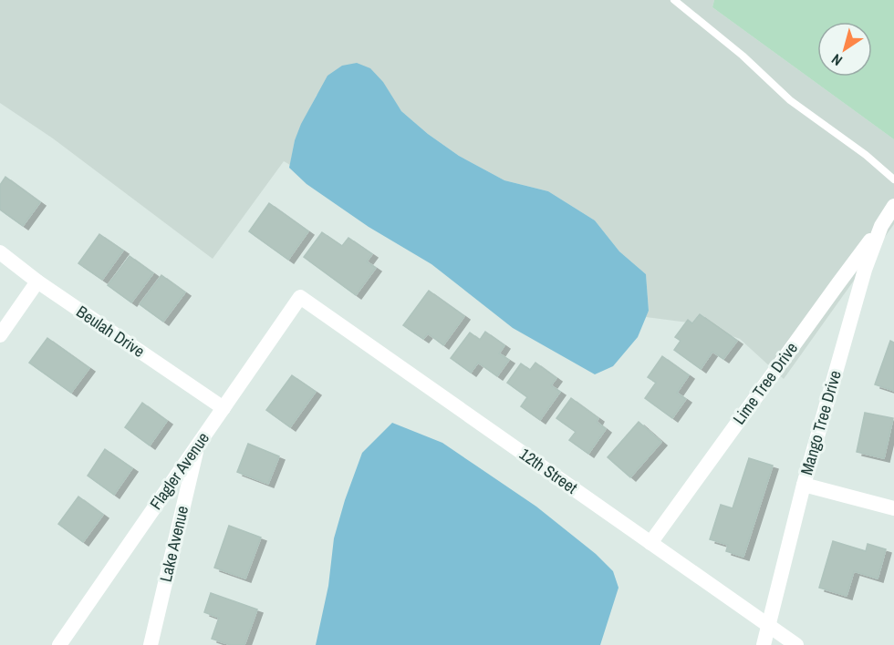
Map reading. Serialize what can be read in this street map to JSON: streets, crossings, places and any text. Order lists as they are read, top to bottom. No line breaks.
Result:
{"streets":{"street":["Beulah Drive","Lime Tree Drive","Mango Tree Drive","Flagler Avenue","12th Street","Lake Avenue"]},"crossings":[["Beulah Drive","Flagler Avenue"],["Lime Tree Drive","Mango Tree Drive"],["Lime Tree Drive","12th Street"],["Mango Tree Drive","12th Street"],["Flagler Avenue","12th Street"],["Flagler Avenue","Lake Avenue"]],"north":"bottom left"}
